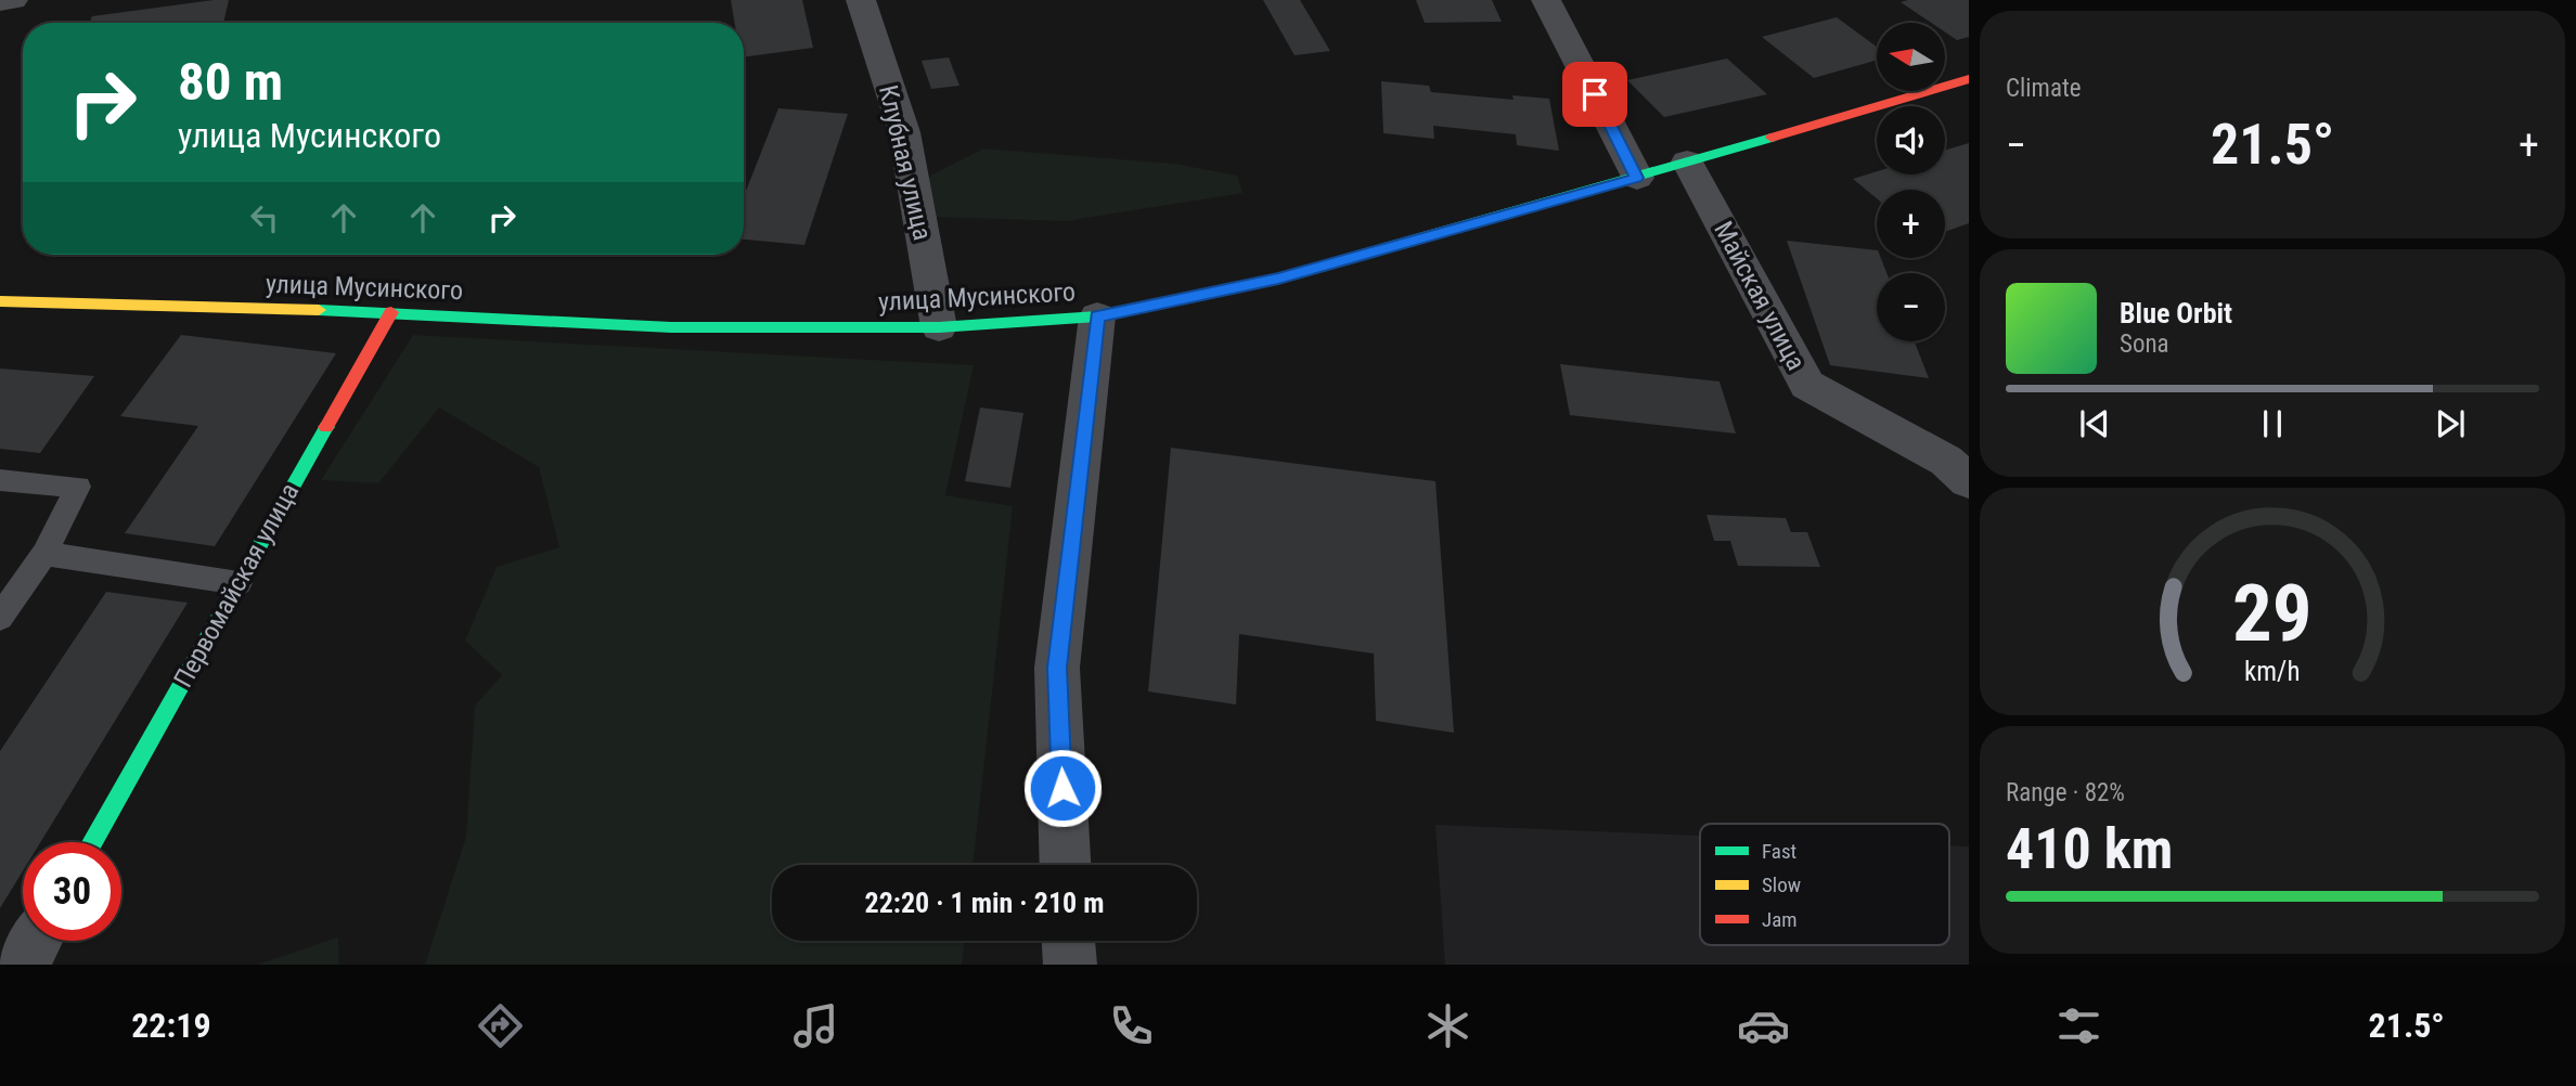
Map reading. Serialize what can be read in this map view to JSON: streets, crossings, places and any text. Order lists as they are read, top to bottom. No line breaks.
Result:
{"streets":{"street":["Клубная улица","улица Мусинского","Майская улица","Первомайская улица"]},"crossings":[["Клубная улица","улица Мусинского"],["улица Мусинского","Майская улица"],["улица Мусинского","Первомайская улица"]],"legend":["Fast","Slow","Jam"],"north":"left","page":{"tile":["Climate",["Range · 82%","410 km"]],"map_buttons":["+","−"],"turn":["80 m","улица Мусинского"],"heat":["−","21.5°","+"],"song":["Blue Orbit","Sona"],"limit":"30","trip":"22:20 · 1 min · 210 m","tabs":["22:19","21.5°"],"gauge":["29","km/h"]}}
